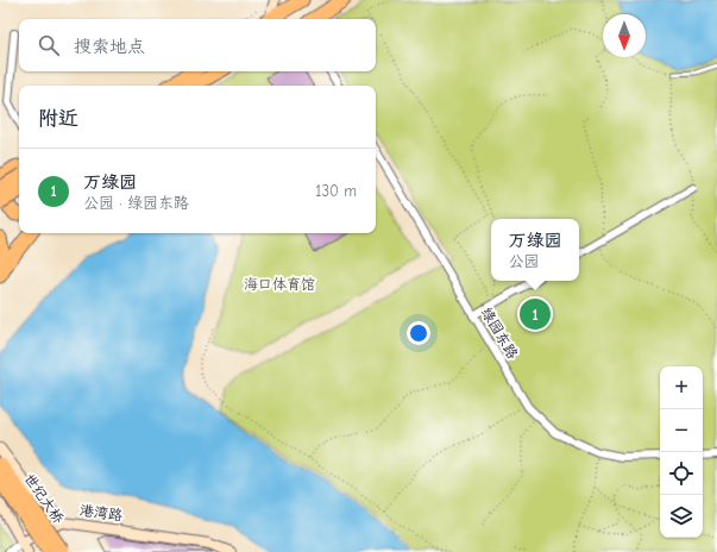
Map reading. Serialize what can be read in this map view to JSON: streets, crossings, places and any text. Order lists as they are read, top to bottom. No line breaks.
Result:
{"streets":{"highway":["世纪大桥"],"street":["绿园东路","港湾路"]},"parks":["海口体育馆"],"north":"bottom","page":{"search":"搜索地点","heading":"附近","list":[{"mark":"1","name":"万绿园","note":"公园 · 绿园东路","value":"130 m"}],"popup":["万绿园","公园"],"pins":"1","map_buttons":["+","−"]}}
